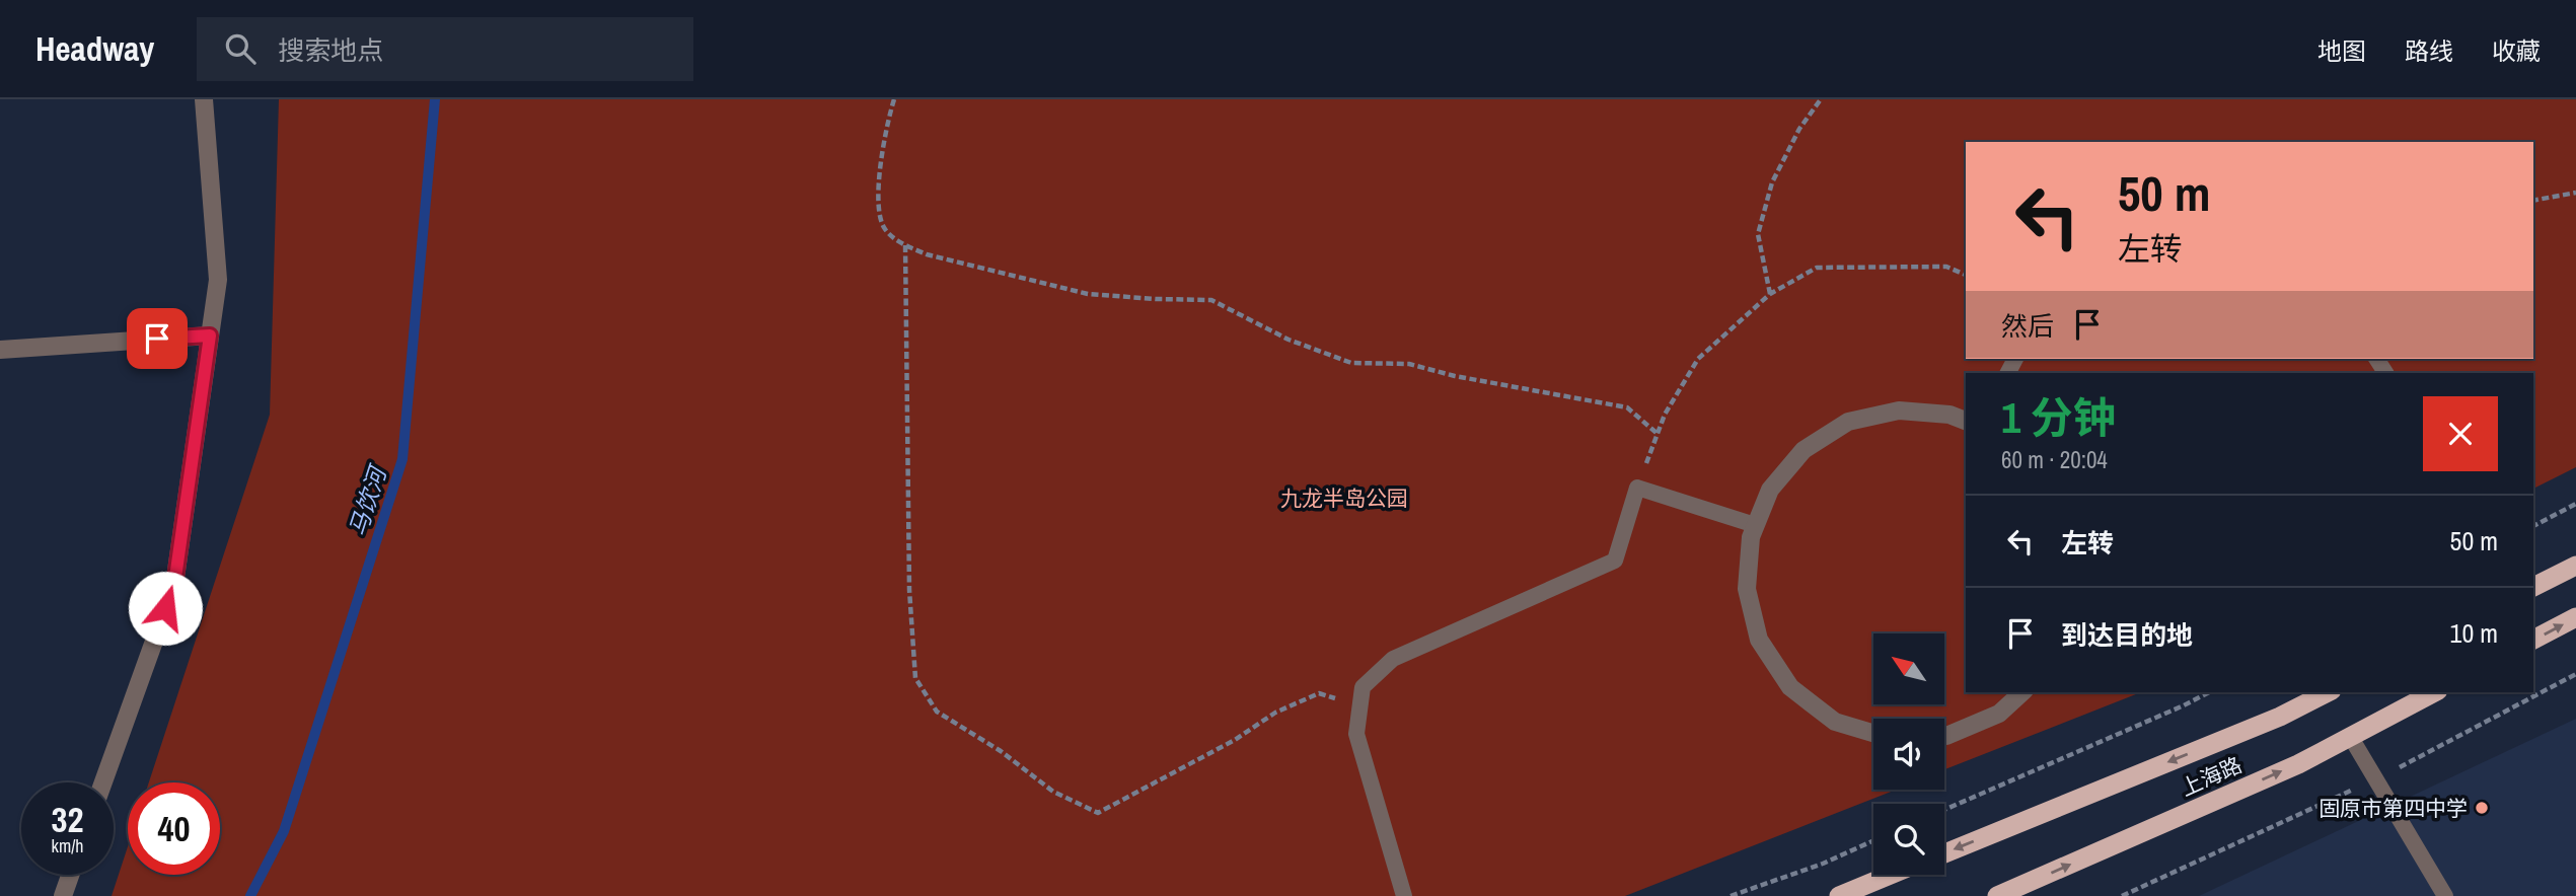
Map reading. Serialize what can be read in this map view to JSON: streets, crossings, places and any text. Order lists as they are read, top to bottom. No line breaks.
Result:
{"streets":{"highway":["上海路"]},"water":["马饮河"],"parks":["九龙半岛公园"],"places":["固原市第四中学"],"north":"top left","page":{"header":"Headway","search":"搜索地点","nav":["地图","路线","收藏"],"turn":["50 m","左转"],"then":"然后","heading":["1 分钟","60 m · 20:04"],"list":[{"name":"左转","value":"50 m"},{"name":"到达目的地","value":"10 m"}],"speed":"32 km/h","limit":"40"}}
